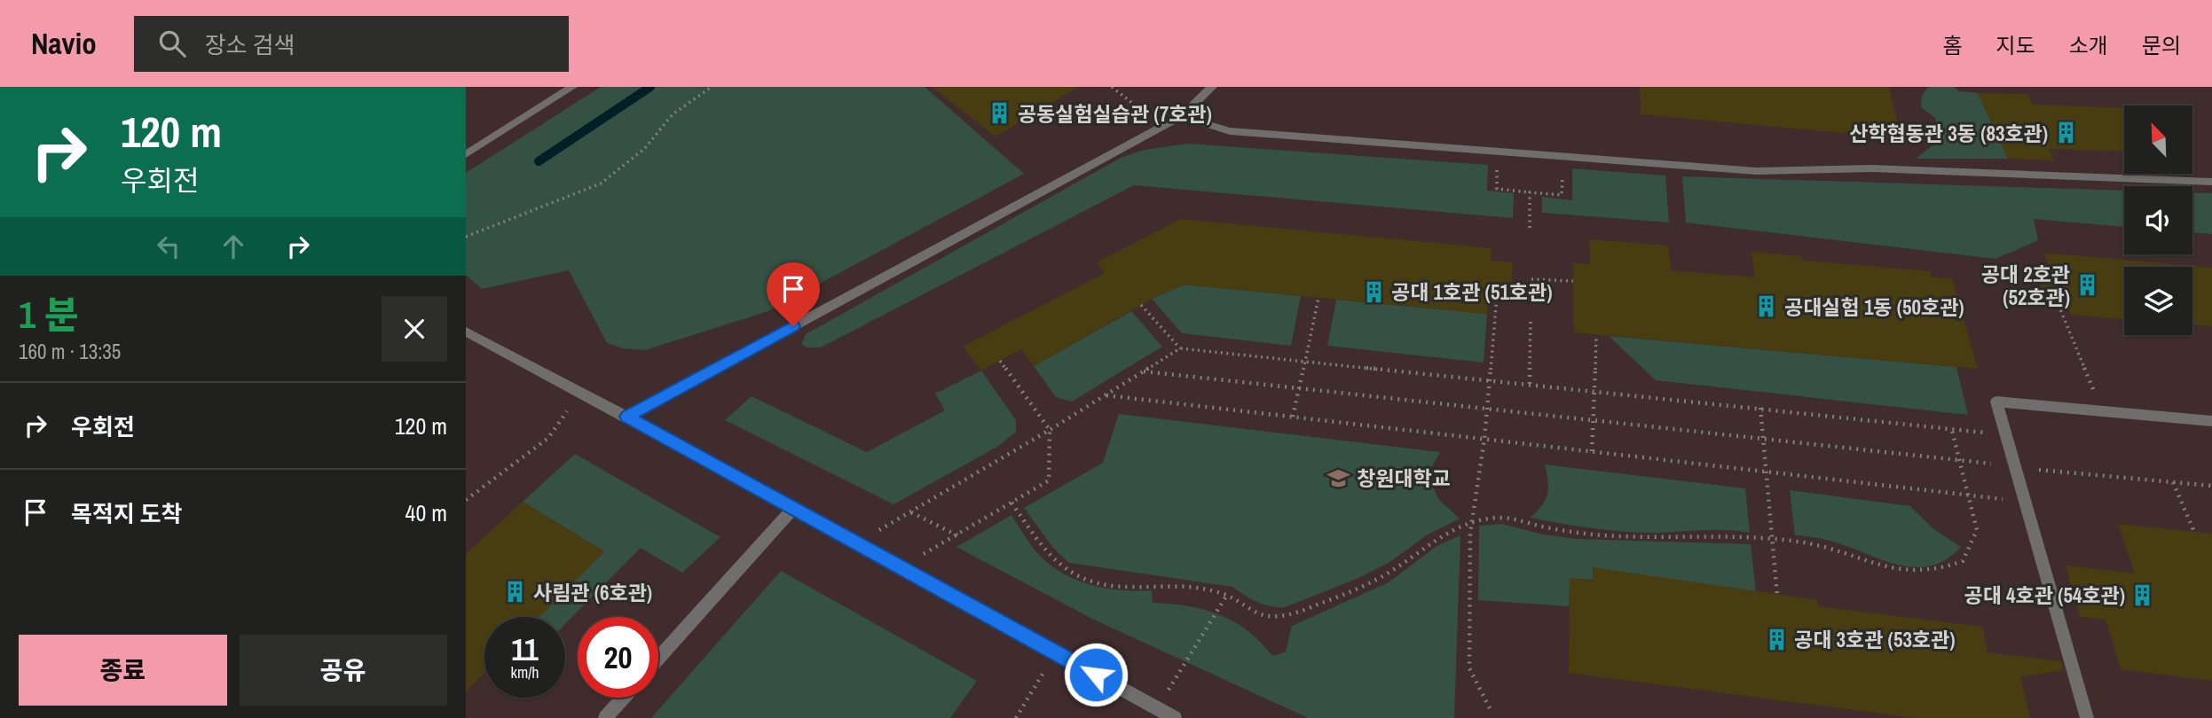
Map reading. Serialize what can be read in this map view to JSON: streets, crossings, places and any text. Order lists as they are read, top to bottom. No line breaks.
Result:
{"places":{"building":["공동실험실습관 (7호관)","산학협동관 3동 (83호관)","공대 2호관 (52호관)","공대 1호관 (51호관)","공대실험 1동 (50호관)","사림관 (6호관)","공대 4호관 (54호관)","공대 3호관 (53호관)"],"school or university":["창원대학교"]},"north":"top left","page":{"header":"Navio","search":"장소 검색","nav":["홈","지도","소개","문의"],"turn":["120 m","우회전"],"heading":["1 분","160 m · 13:35"],"list":[{"name":"우회전","value":"120 m"},{"name":"목적지 도착","value":"40 m"}],"speed":"11 km/h","limit":"20","buttons":["종료","공유"]}}
